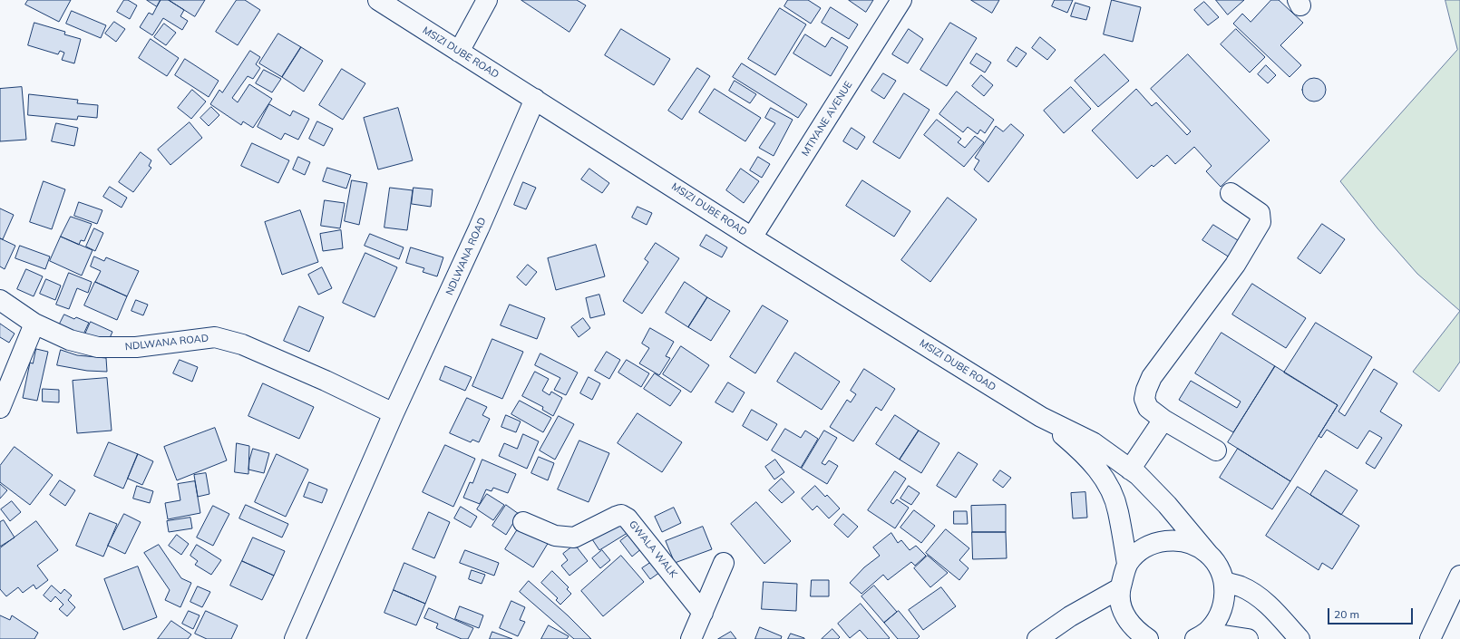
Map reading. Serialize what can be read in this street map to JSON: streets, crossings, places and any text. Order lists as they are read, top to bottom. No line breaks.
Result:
{"streets":{"main road":["MSIZI DUBE ROAD","MTIYANE AVENUE","NDLWANA ROAD","GWALA WALK"]},"crossings":[["MSIZI DUBE ROAD","MTIYANE AVENUE"],["MSIZI DUBE ROAD","NDLWANA ROAD"]],"scale_bar":"20 m"}
